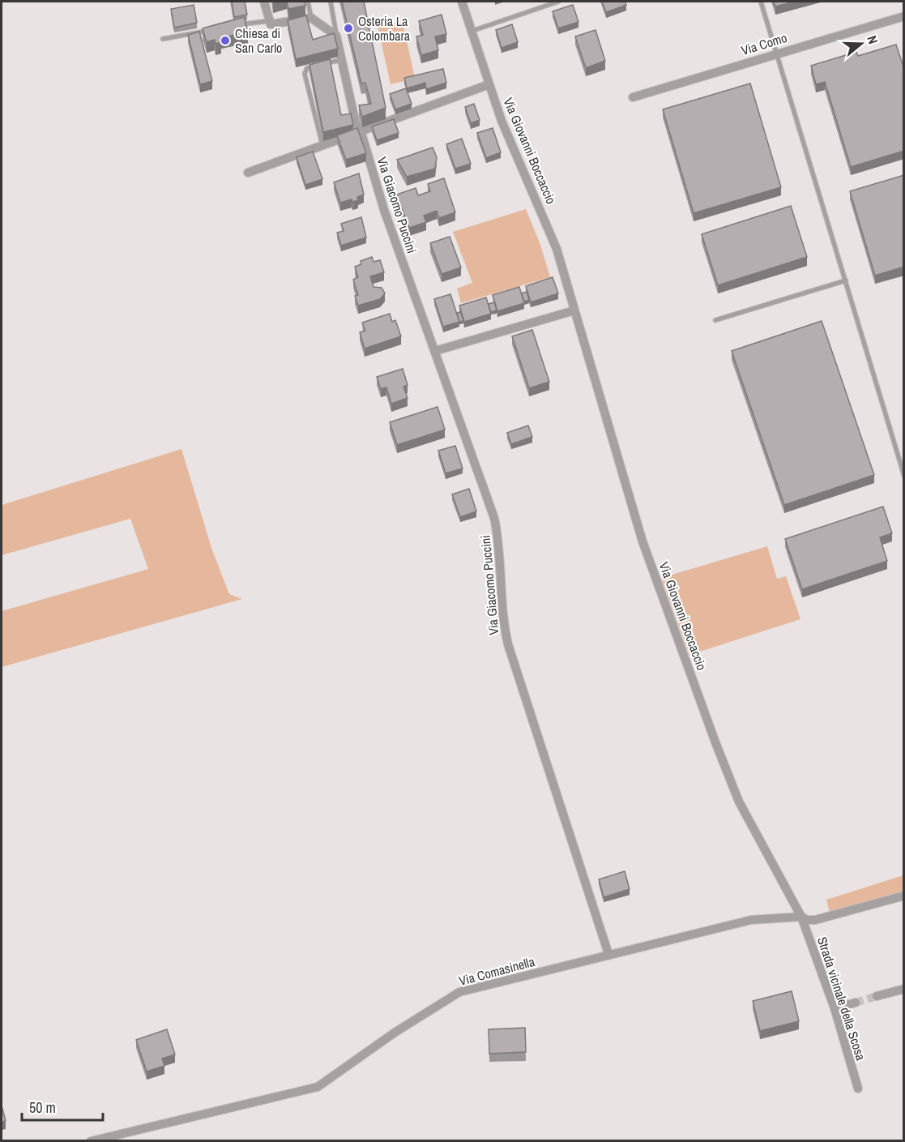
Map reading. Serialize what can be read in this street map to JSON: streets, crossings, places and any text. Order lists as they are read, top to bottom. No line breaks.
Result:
{"streets":{"street":["Via Como","Via Giovanni Boccaccio","Via Giacomo Puccini","Via Comasinella","Strada vicinale della Scosa"]},"crossings":[["Via Giovanni Boccaccio","Via Comasinella"],["Via Giovanni Boccaccio","Strada vicinale della Scosa"],["Via Giacomo Puccini","Via Comasinella"],["Via Comasinella","Strada vicinale della Scosa"]],"places":["Osteria La Colombara","Chiesa di San Carlo"],"scale_bar":"50 m","north":"right"}
